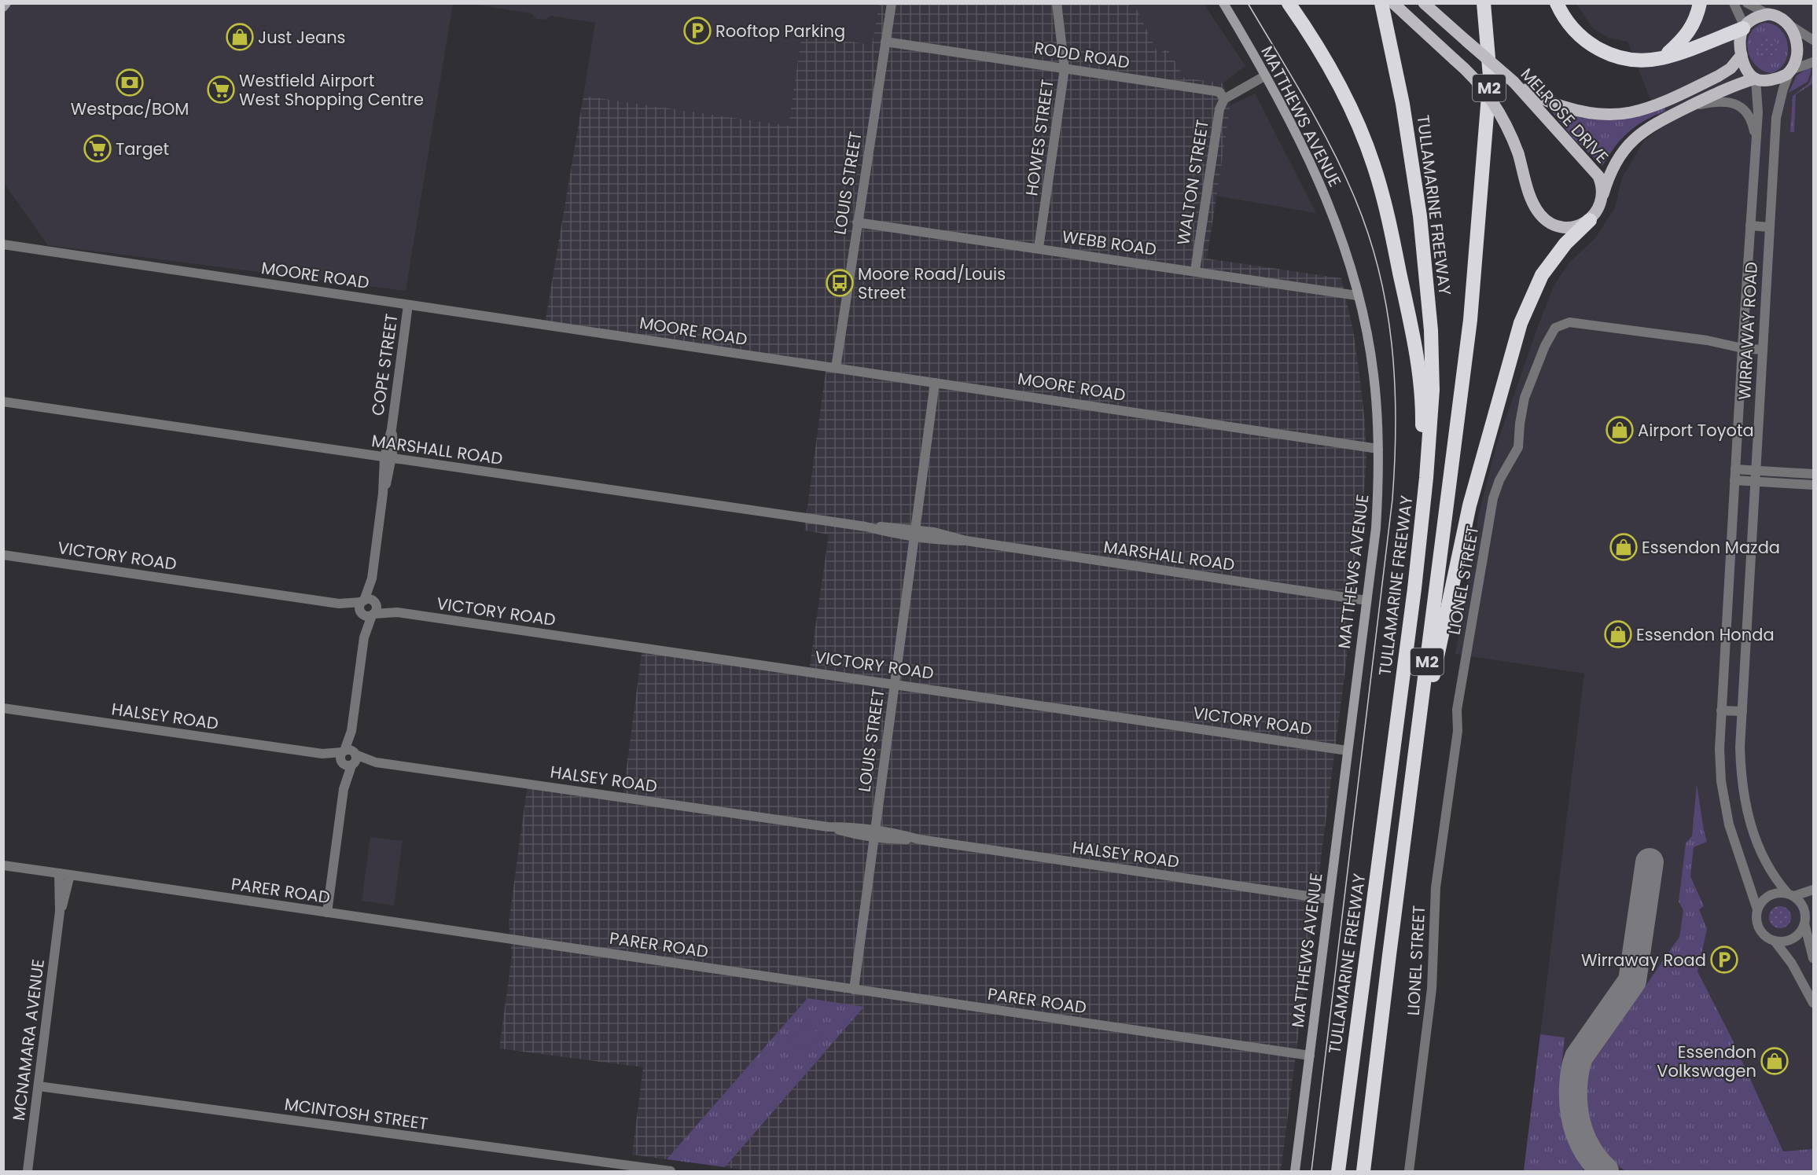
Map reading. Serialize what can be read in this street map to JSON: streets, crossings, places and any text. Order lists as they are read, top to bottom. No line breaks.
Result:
{"streets":{"highway":["M2","TULLAMARINE FREEWAY"],"main road":["MELROSE DRIVE","MATTHEWS AVENUE"],"street":["RODD ROAD","HOWES STREET","WALTON STREET","LOUIS STREET","WEBB ROAD","MOORE ROAD","WIRRAWAY ROAD","COPE STREET","MARSHALL ROAD","VICTORY ROAD","LIONEL STREET","HALSEY ROAD","PARER ROAD","MCNAMARA AVENUE","MCINTOSH STREET"]},"crossings":[["RODD ROAD","HOWES STREET"],["RODD ROAD","WALTON STREET"],["RODD ROAD","LOUIS STREET"],["MATTHEWS AVENUE","WEBB ROAD"],["MATTHEWS AVENUE","MOORE ROAD"],["MATTHEWS AVENUE","MARSHALL ROAD"],["MATTHEWS AVENUE","VICTORY ROAD"],["MATTHEWS AVENUE","HALSEY ROAD"],["MATTHEWS AVENUE","PARER ROAD"],["HOWES STREET","WEBB ROAD"],["WALTON STREET","WEBB ROAD"],["LOUIS STREET","WEBB ROAD"],["LOUIS STREET","MOORE ROAD"],["LOUIS STREET","MARSHALL ROAD"],["LOUIS STREET","VICTORY ROAD"],["LOUIS STREET","HALSEY ROAD"],["LOUIS STREET","PARER ROAD"],["MOORE ROAD","COPE STREET"],["WIRRAWAY ROAD","LIONEL STREET"],["COPE STREET","MARSHALL ROAD"],["COPE STREET","VICTORY ROAD"],["COPE STREET","HALSEY ROAD"],["COPE STREET","PARER ROAD"],["PARER ROAD","MCNAMARA AVENUE"],["MCNAMARA AVENUE","MCINTOSH STREET"]],"places":{"parking":["Rooftop Parking","Wirraway Road"],"shop":["Just Jeans","Airport Toyota","Essendon Mazda","Essendon Honda","Essendon Volkswagen"],"bank":["Westpac/BOM"],"supermarket":["Westfield Airport West Shopping Centre","Target"],"bus stop":["Moore Road/Louis Street"]}}
